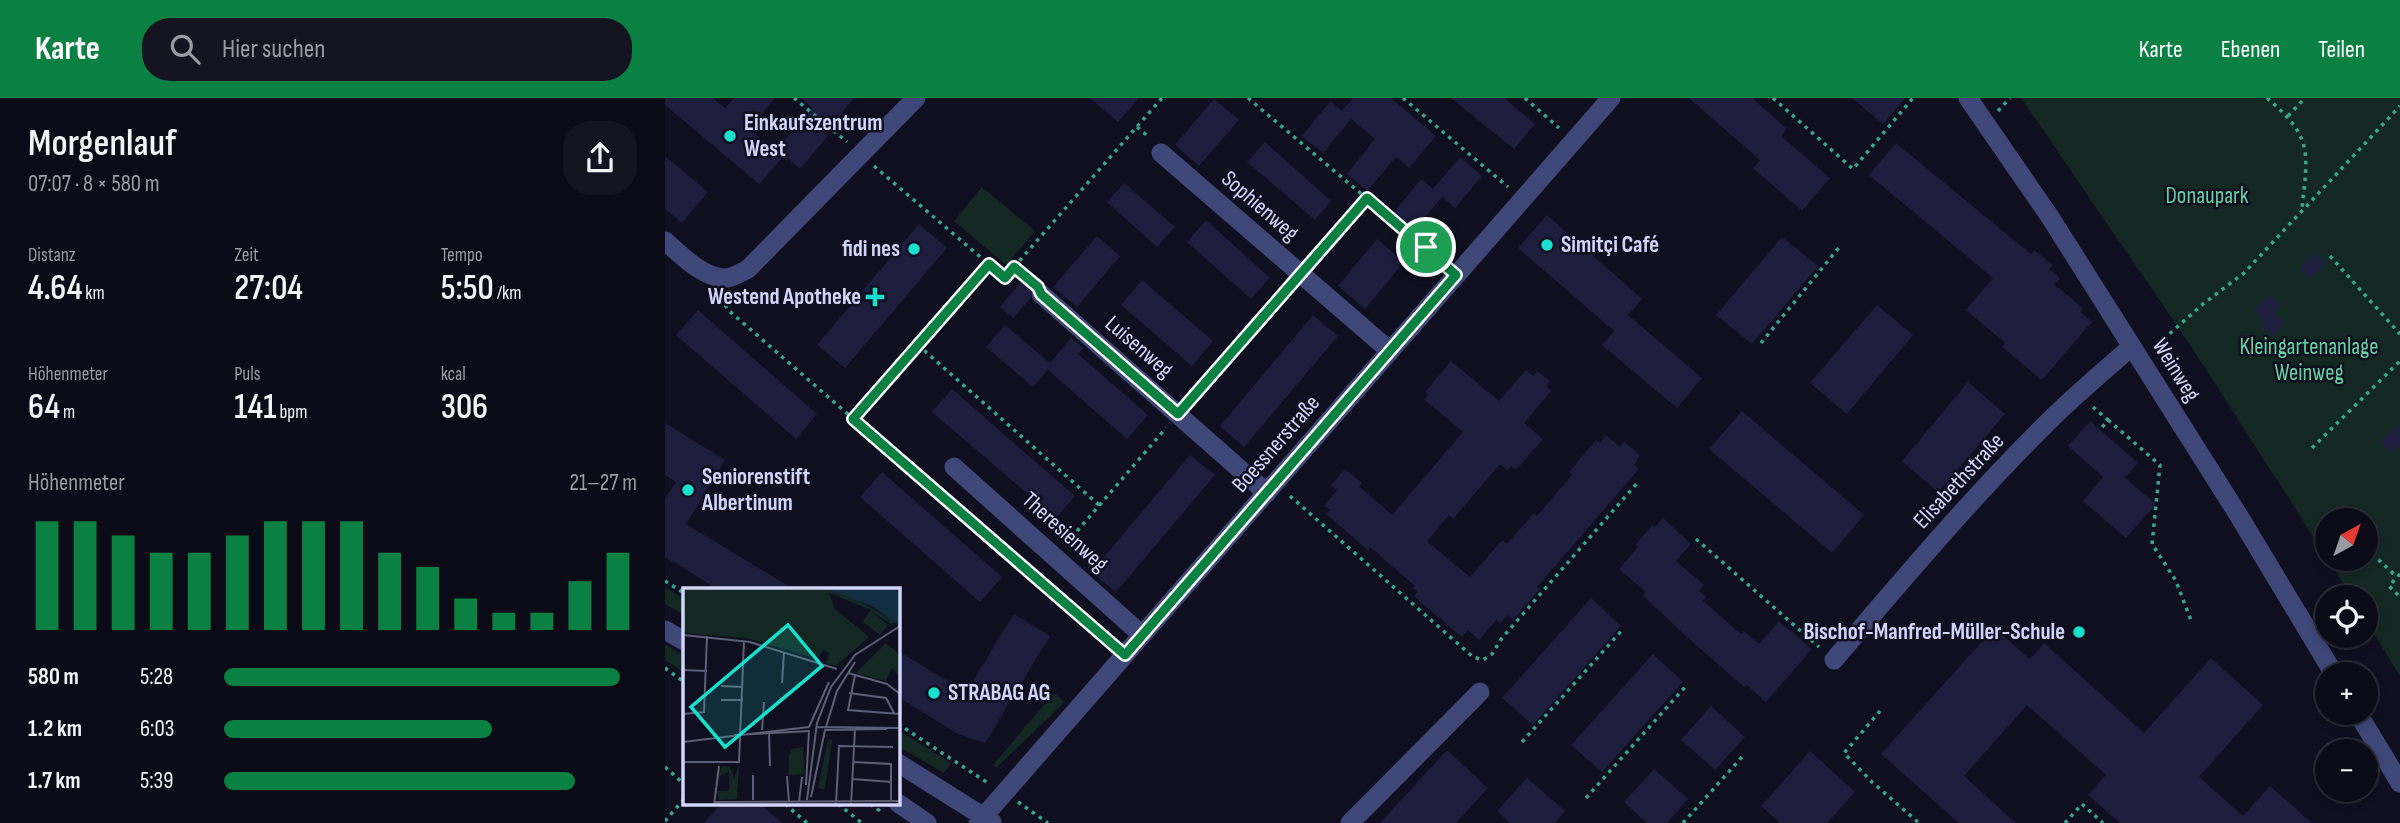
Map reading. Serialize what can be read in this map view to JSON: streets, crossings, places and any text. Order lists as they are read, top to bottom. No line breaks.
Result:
{"streets":{"street":["Sophienweg","Luisenweg","Weinweg","Boessnerstraße","Elisabethstraße","Theresienweg"]},"crossings":[["Sophienweg","Boessnerstraße"],["Luisenweg","Boessnerstraße"],["Weinweg","Elisabethstraße"],["Boessnerstraße","Theresienweg"]],"parks":["Donaupark","Kleingartenanlage Weinweg"],"places":{"other":["Einkaufszentrum West","Simitçi Café","fidi nes","Seniorenstift Albertinum","Bischof-Manfred-Müller-Schule","STRABAG AG"],"health":["Westend Apotheke"]},"north":"top right","page":{"header":"Karte","search":"Hier suchen","nav":["Karte","Ebenen","Teilen"],"heading":["Morgenlauf","07:07 · 8 × 580 m"],"stats":[["Distanz","4.64 km"],["Zeit","27:04"],["Tempo","5:50 /km"],["Höhenmeter","64 m"],["Puls","141 bpm"],["kcal","306"]],"chart":["Höhenmeter","21–27 m"],"map_buttons":["+","−"],"list":[{"name":"580 m","note":"5:28"},{"name":"1.2 km","note":"6:03"},{"name":"1.7 km","note":"5:39"}]}}
